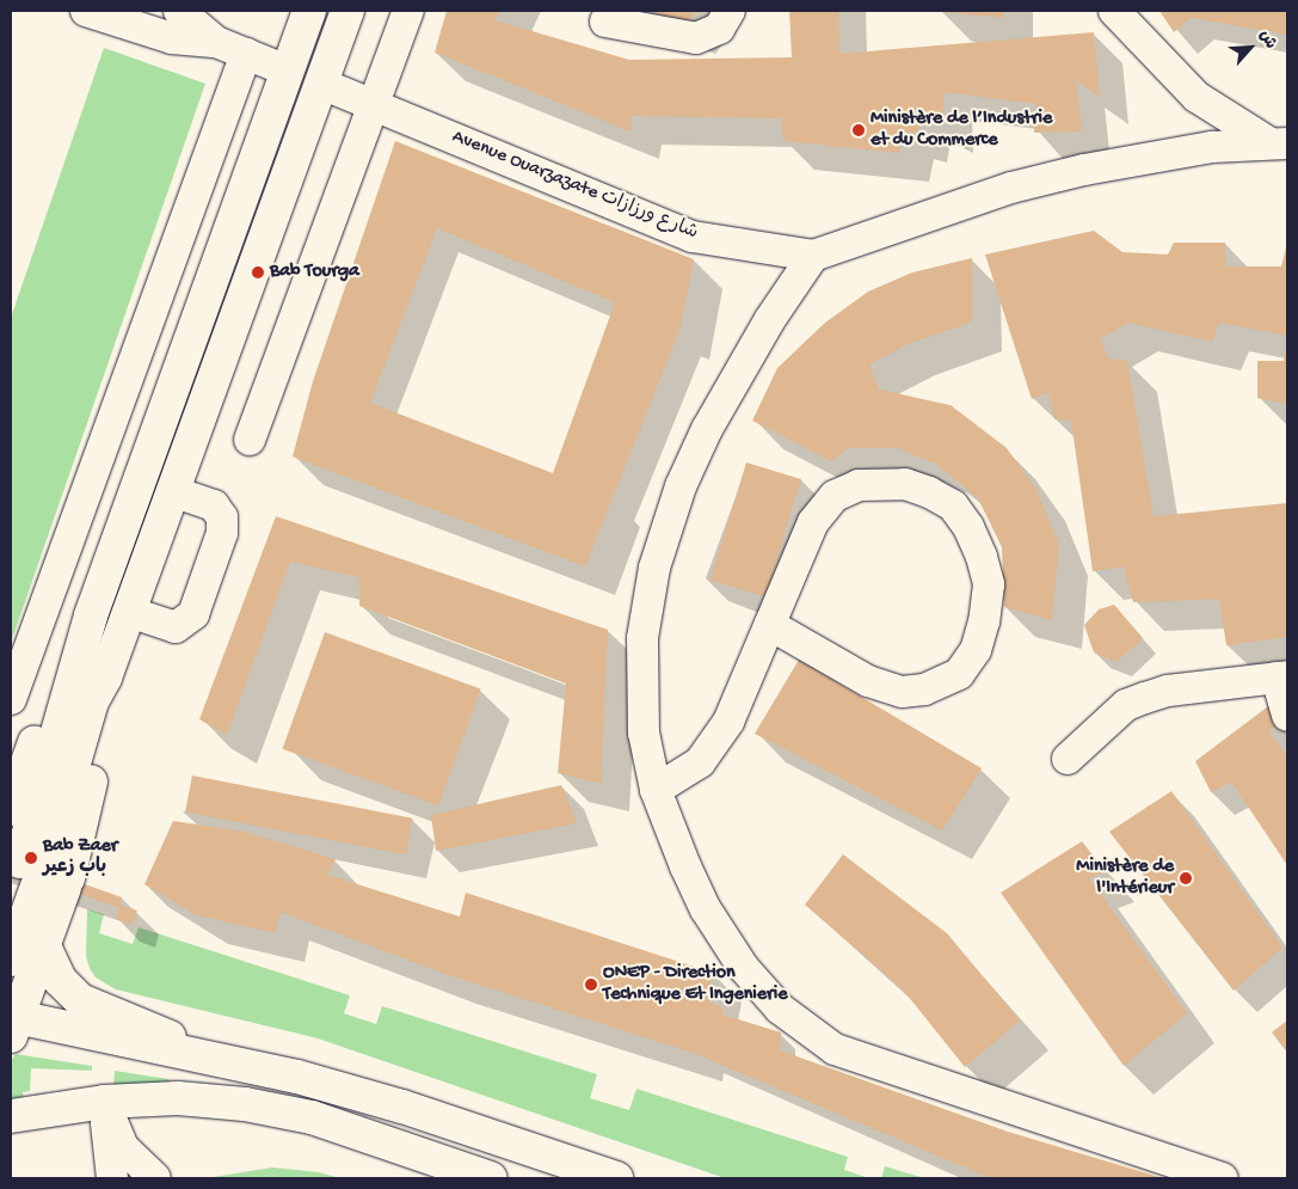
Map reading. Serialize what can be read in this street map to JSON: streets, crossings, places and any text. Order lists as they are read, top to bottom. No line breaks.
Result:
{"streets":{"street":["Avenue Ouarzazate شارع ورزازات"]},"places":["Ministère de l’Industrie et du Commerce","Bab Tourga","Bab Zaer باب زعير","Ministère de l'Intérieur","ONEP - Direction Technique Et Ingenierie"],"north":"top right"}
